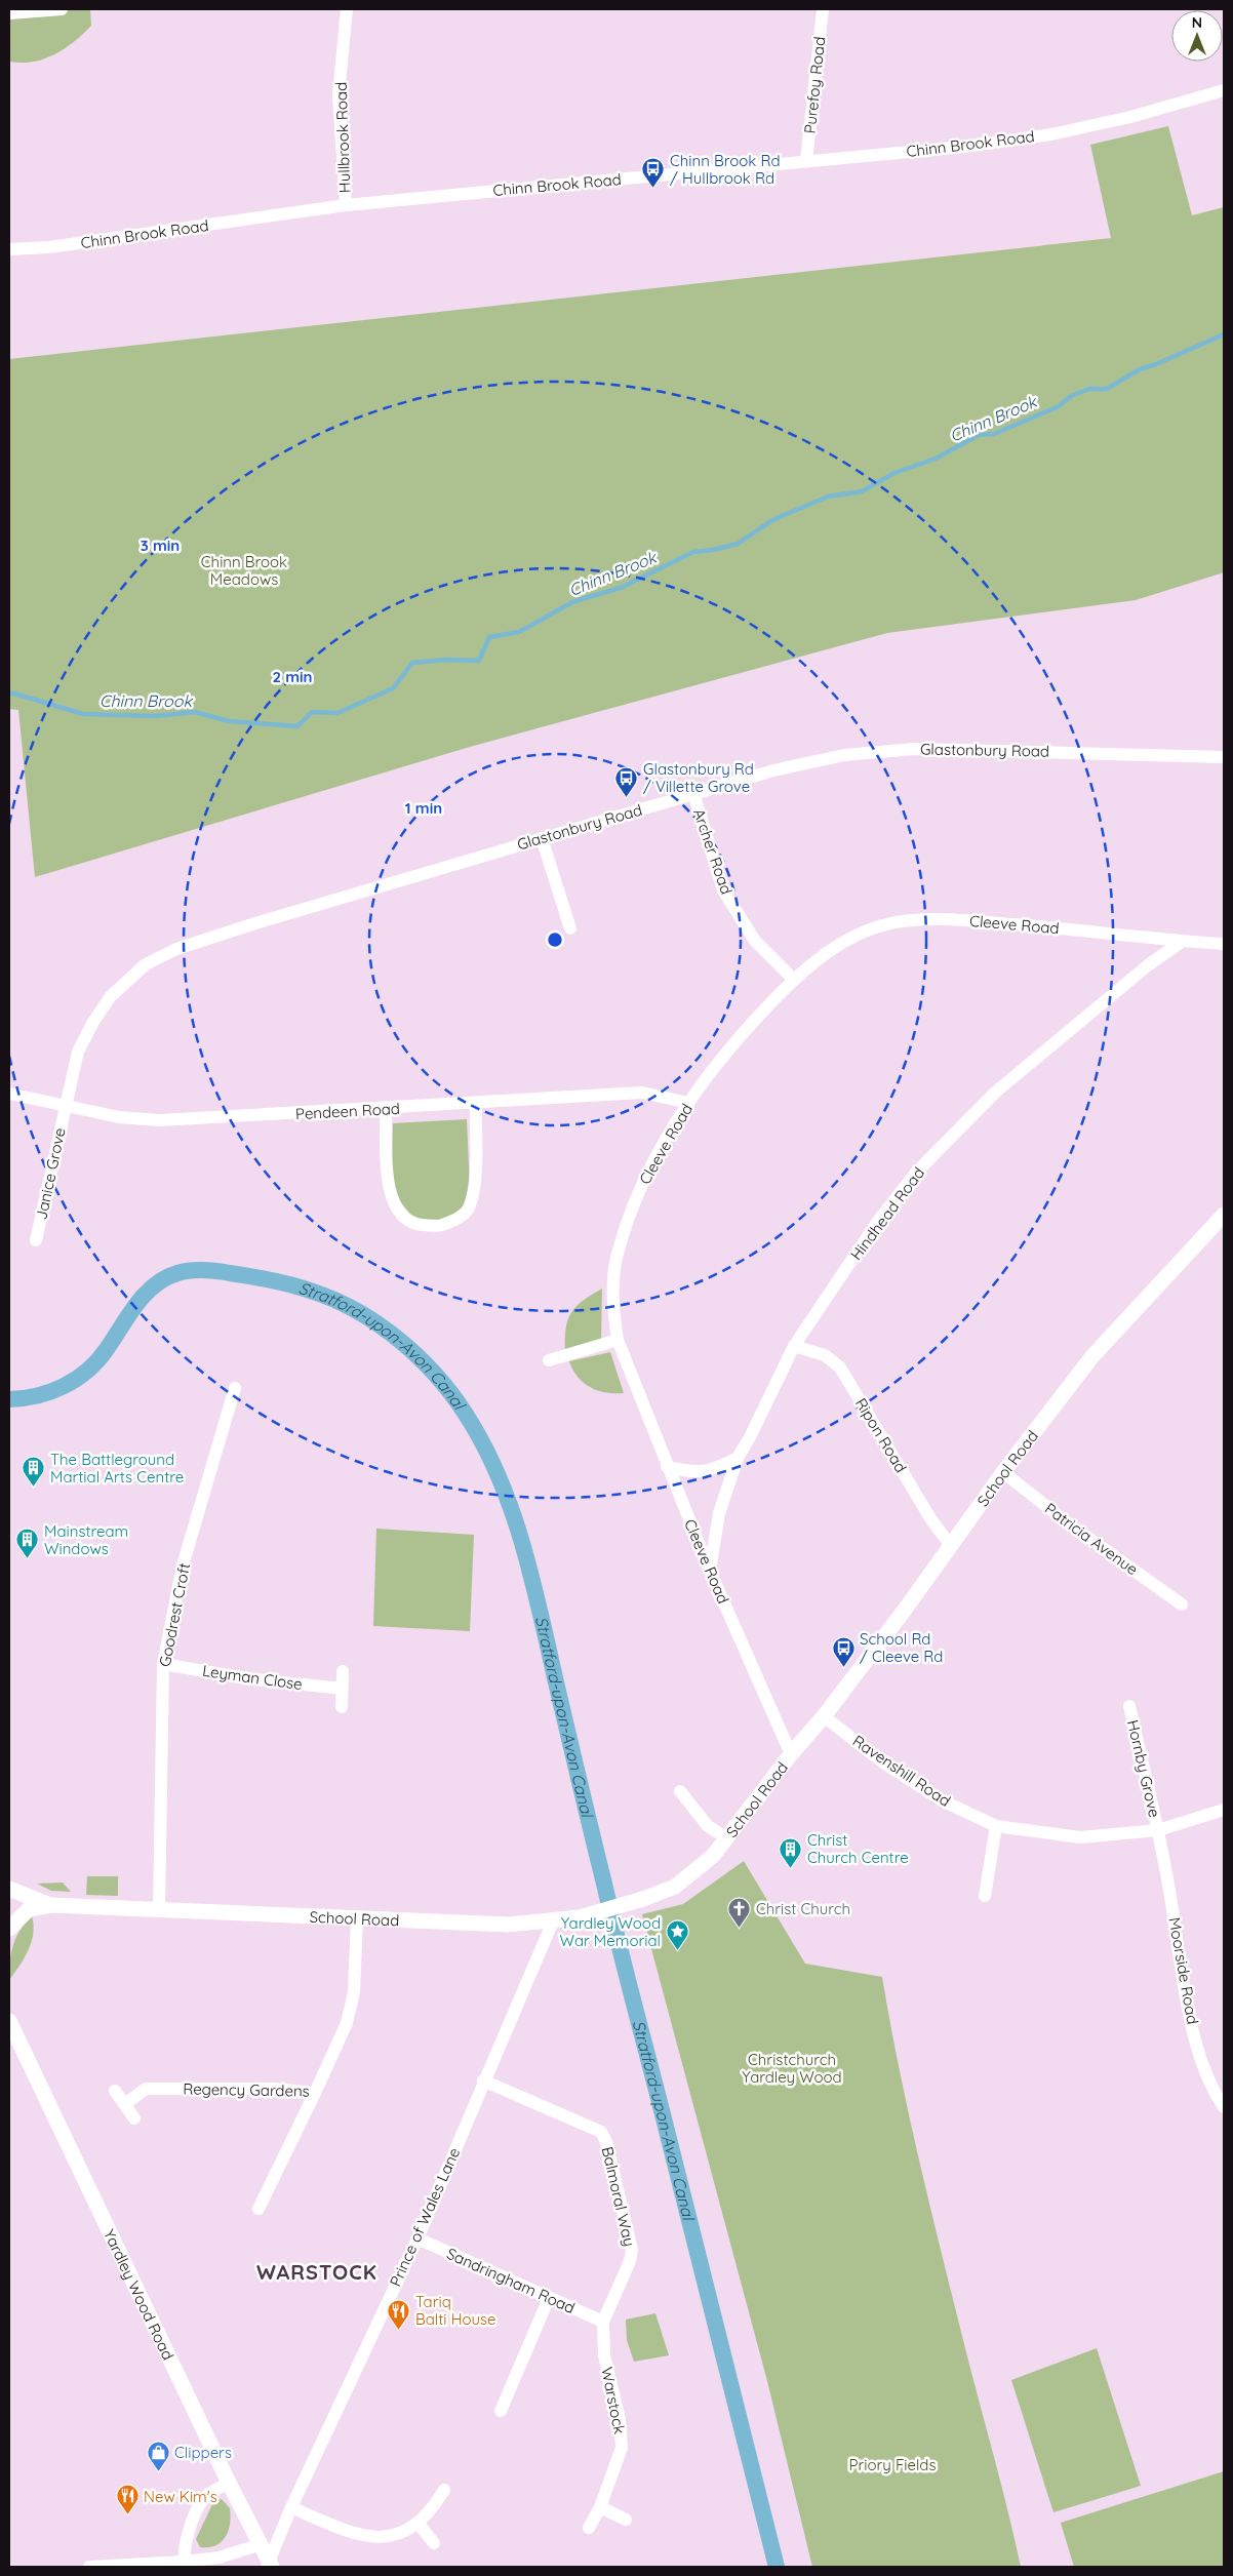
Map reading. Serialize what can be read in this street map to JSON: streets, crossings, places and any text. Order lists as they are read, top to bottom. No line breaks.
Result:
{"streets":{"street":["Purefoy Road","Hullbrook Road","Chinn Brook Road","Glastonbury Road","Archer Road","Cleeve Road","Pendeen Road","Janice Grove","Hindhead Road","Ripon Road","School Road","Patricia Avenue","Goodrest Croft","Leyman Close","Hornby Grove","Ravenshill Road","Moorside Road","Regency Gardens","Balmoral Way","Prince of Wales Lane","Sandringham Road","Yardley Wood Road","Warstock"]},"crossings":[["Purefoy Road","Chinn Brook Road"],["Hullbrook Road","Chinn Brook Road"],["Glastonbury Road","Archer Road"],["Glastonbury Road","Pendeen Road"],["Glastonbury Road","Janice Grove"],["Archer Road","Cleeve Road"],["Cleeve Road","Pendeen Road"],["Cleeve Road","Hindhead Road"],["Cleeve Road","School Road"],["Pendeen Road","Janice Grove"],["Hindhead Road","Ripon Road"],["Ripon Road","School Road"],["School Road","Patricia Avenue"],["School Road","Goodrest Croft"],["School Road","Ravenshill Road"],["School Road","Regency Gardens"],["School Road","Prince of Wales Lane"],["Goodrest Croft","Leyman Close"],["Hornby Grove","Ravenshill Road"],["Hornby Grove","Moorside Road"],["Ravenshill Road","Moorside Road"],["Balmoral Way","Prince of Wales Lane"],["Balmoral Way","Sandringham Road"],["Balmoral Way","Warstock"],["Prince of Wales Lane","Sandringham Road"],["Prince of Wales Lane","Yardley Wood Road"],["Sandringham Road","Warstock"]],"districts":["WARSTOCK"],"water":["Chinn Brook","Stratford-upon-Avon Canal"],"parks":["Chinn Brook Meadows","Christchurch Yardley Wood","Priory Fields"],"places":{"bus stop":["Chinn Brook Rd / Hullbrook Rd","Glastonbury Rd / Villette Grove","School Rd / Cleeve Rd"],"building":["The Battleground Martial Arts Centre","Mainstream Windows","Christ Church Centre"],"church":["Christ Church"],"place":["Yardley Wood War Memorial"],"restaurant":["Tariq Balti House","New Kim's"],"shop":["Clippers"]},"north":"top","rings":["3 min","2 min","1 min"]}
